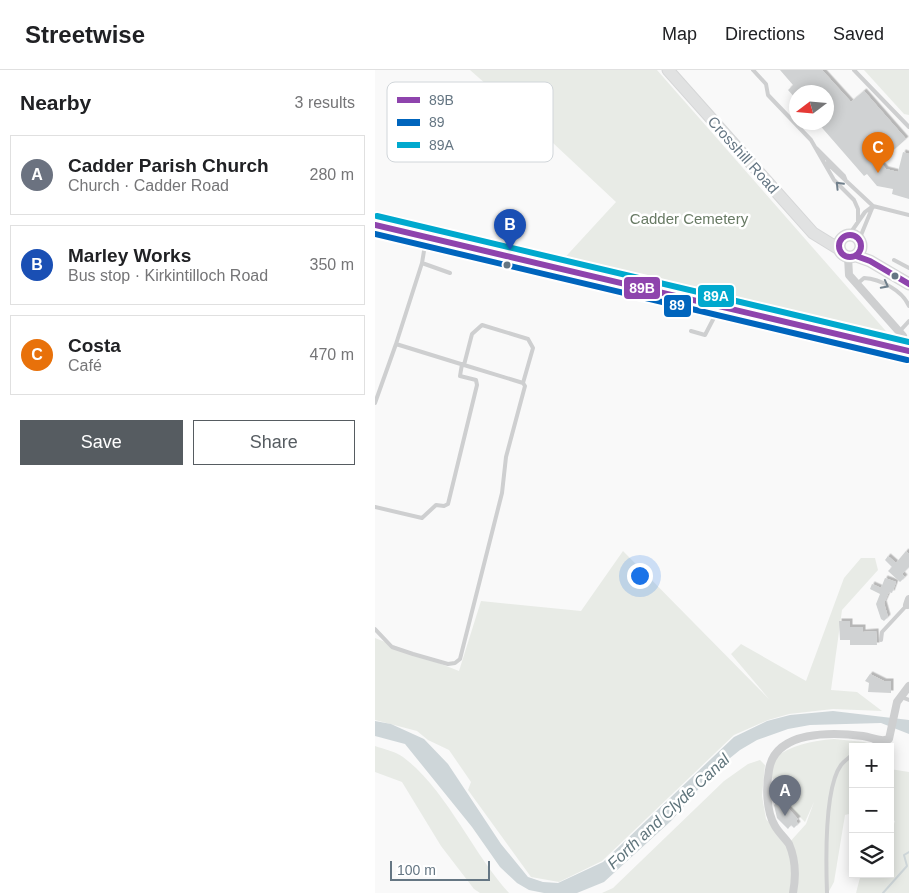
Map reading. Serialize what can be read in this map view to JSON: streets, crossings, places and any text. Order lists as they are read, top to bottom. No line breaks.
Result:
{"streets":{"main road":["Crosshill Road"]},"water":["Forth and Clyde Canal"],"parks":["Cadder Cemetery"],"lines":["transit line 89A","transit line 89B","transit line 89"],"legend":["89B","89","89A"],"scale_bar":"100 m","north":"left","page":{"header":"Streetwise","nav":["Map","Directions","Saved"],"heading":["Nearby","3 results"],"pins":["C","B","A"],"list":[{"mark":"A","name":"Cadder Parish Church","note":"Church · Cadder Road","value":"280 m"},{"mark":"B","name":"Marley Works","note":"Bus stop · Kirkintilloch Road","value":"350 m"},{"mark":"C","name":"Costa","note":"Café","value":"470 m"}],"buttons":["Save","Share"],"map_buttons":["+","−"],"scale":"100 m"}}
